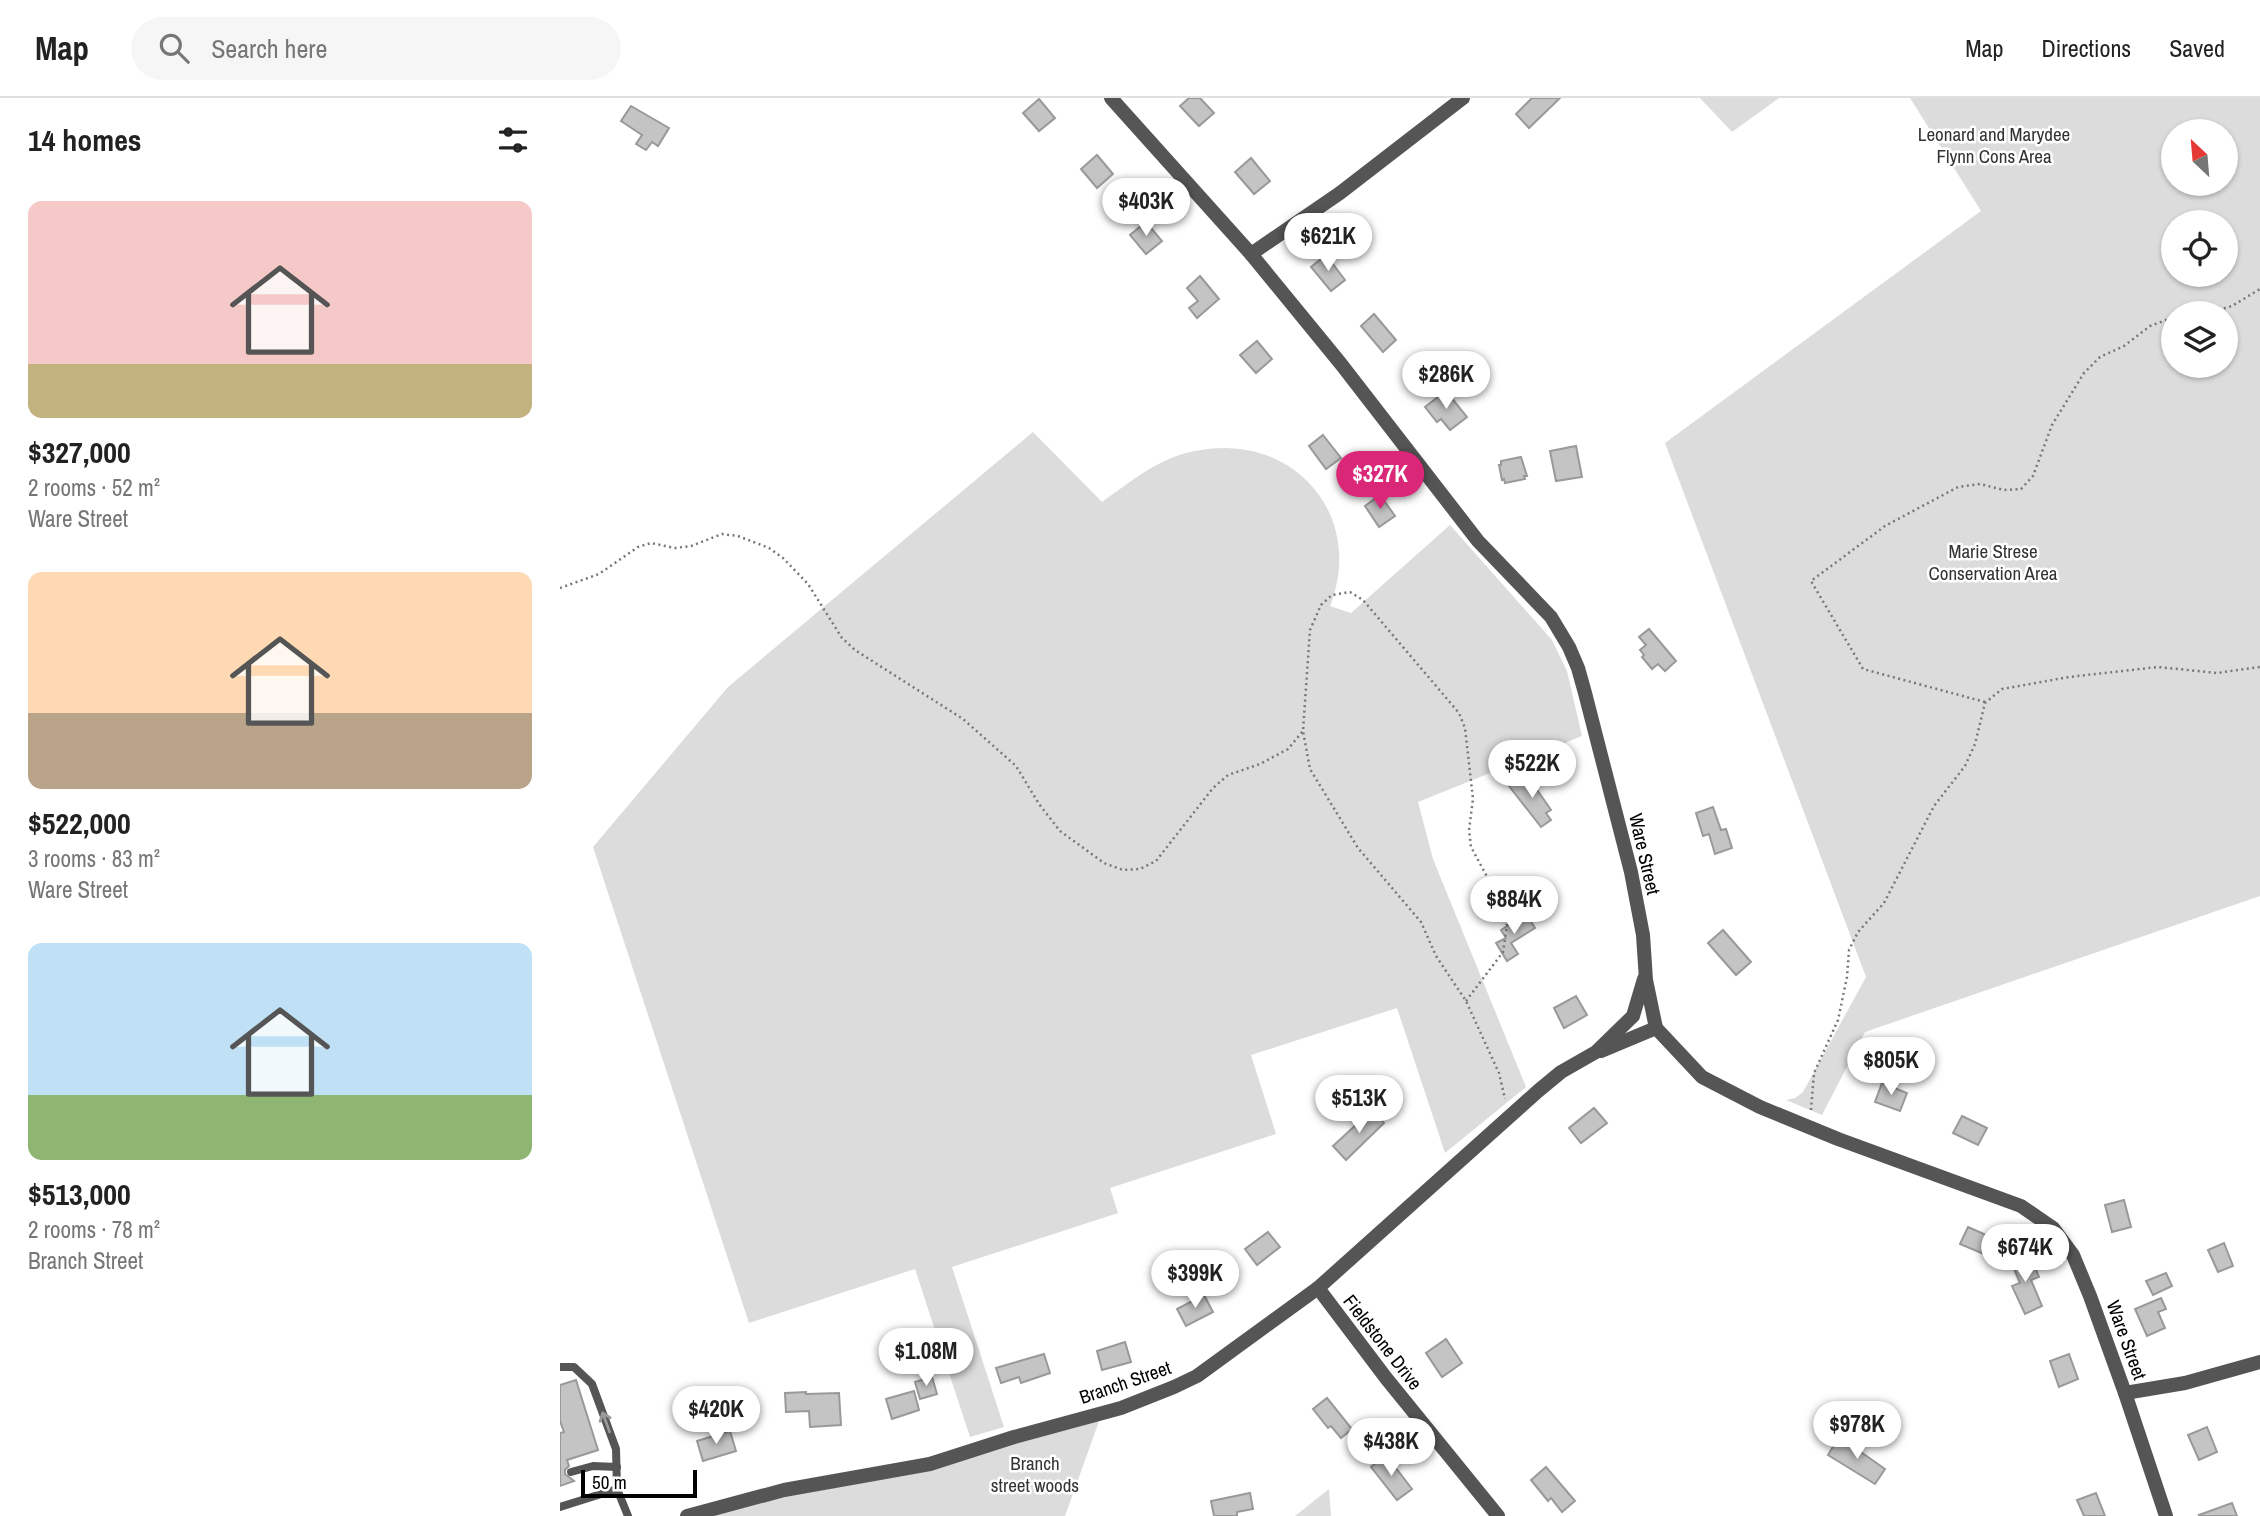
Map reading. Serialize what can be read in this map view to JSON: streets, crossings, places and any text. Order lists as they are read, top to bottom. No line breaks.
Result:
{"streets":{"street":["Ware Street","Fieldstone Drive","Branch Street"]},"crossings":[["Ware Street","Branch Street"],["Fieldstone Drive","Branch Street"]],"parks":["Leonard and Marydee Flynn Cons Area","Marie Strese Conservation Area","Branch street woods"],"scale_bar":"50 m","north":"top left","page":{"header":"Map","search":"Search here","nav":["Map","Directions","Saved"],"heading":"14 homes","price":["$403K","$621K","$286K","$327K","$522K","$884K","$805K","$513K","$674K","$399K","$1.08M","$420K","$978K","$438K"],"list":[{"name":"$327,000","note":"2 rooms · 52 m² · Ware Street"},{"name":"$522,000","note":"3 rooms · 83 m² · Ware Street"},{"name":"$513,000","note":"2 rooms · 78 m² · Branch Street"}],"scale":"50 m"}}
